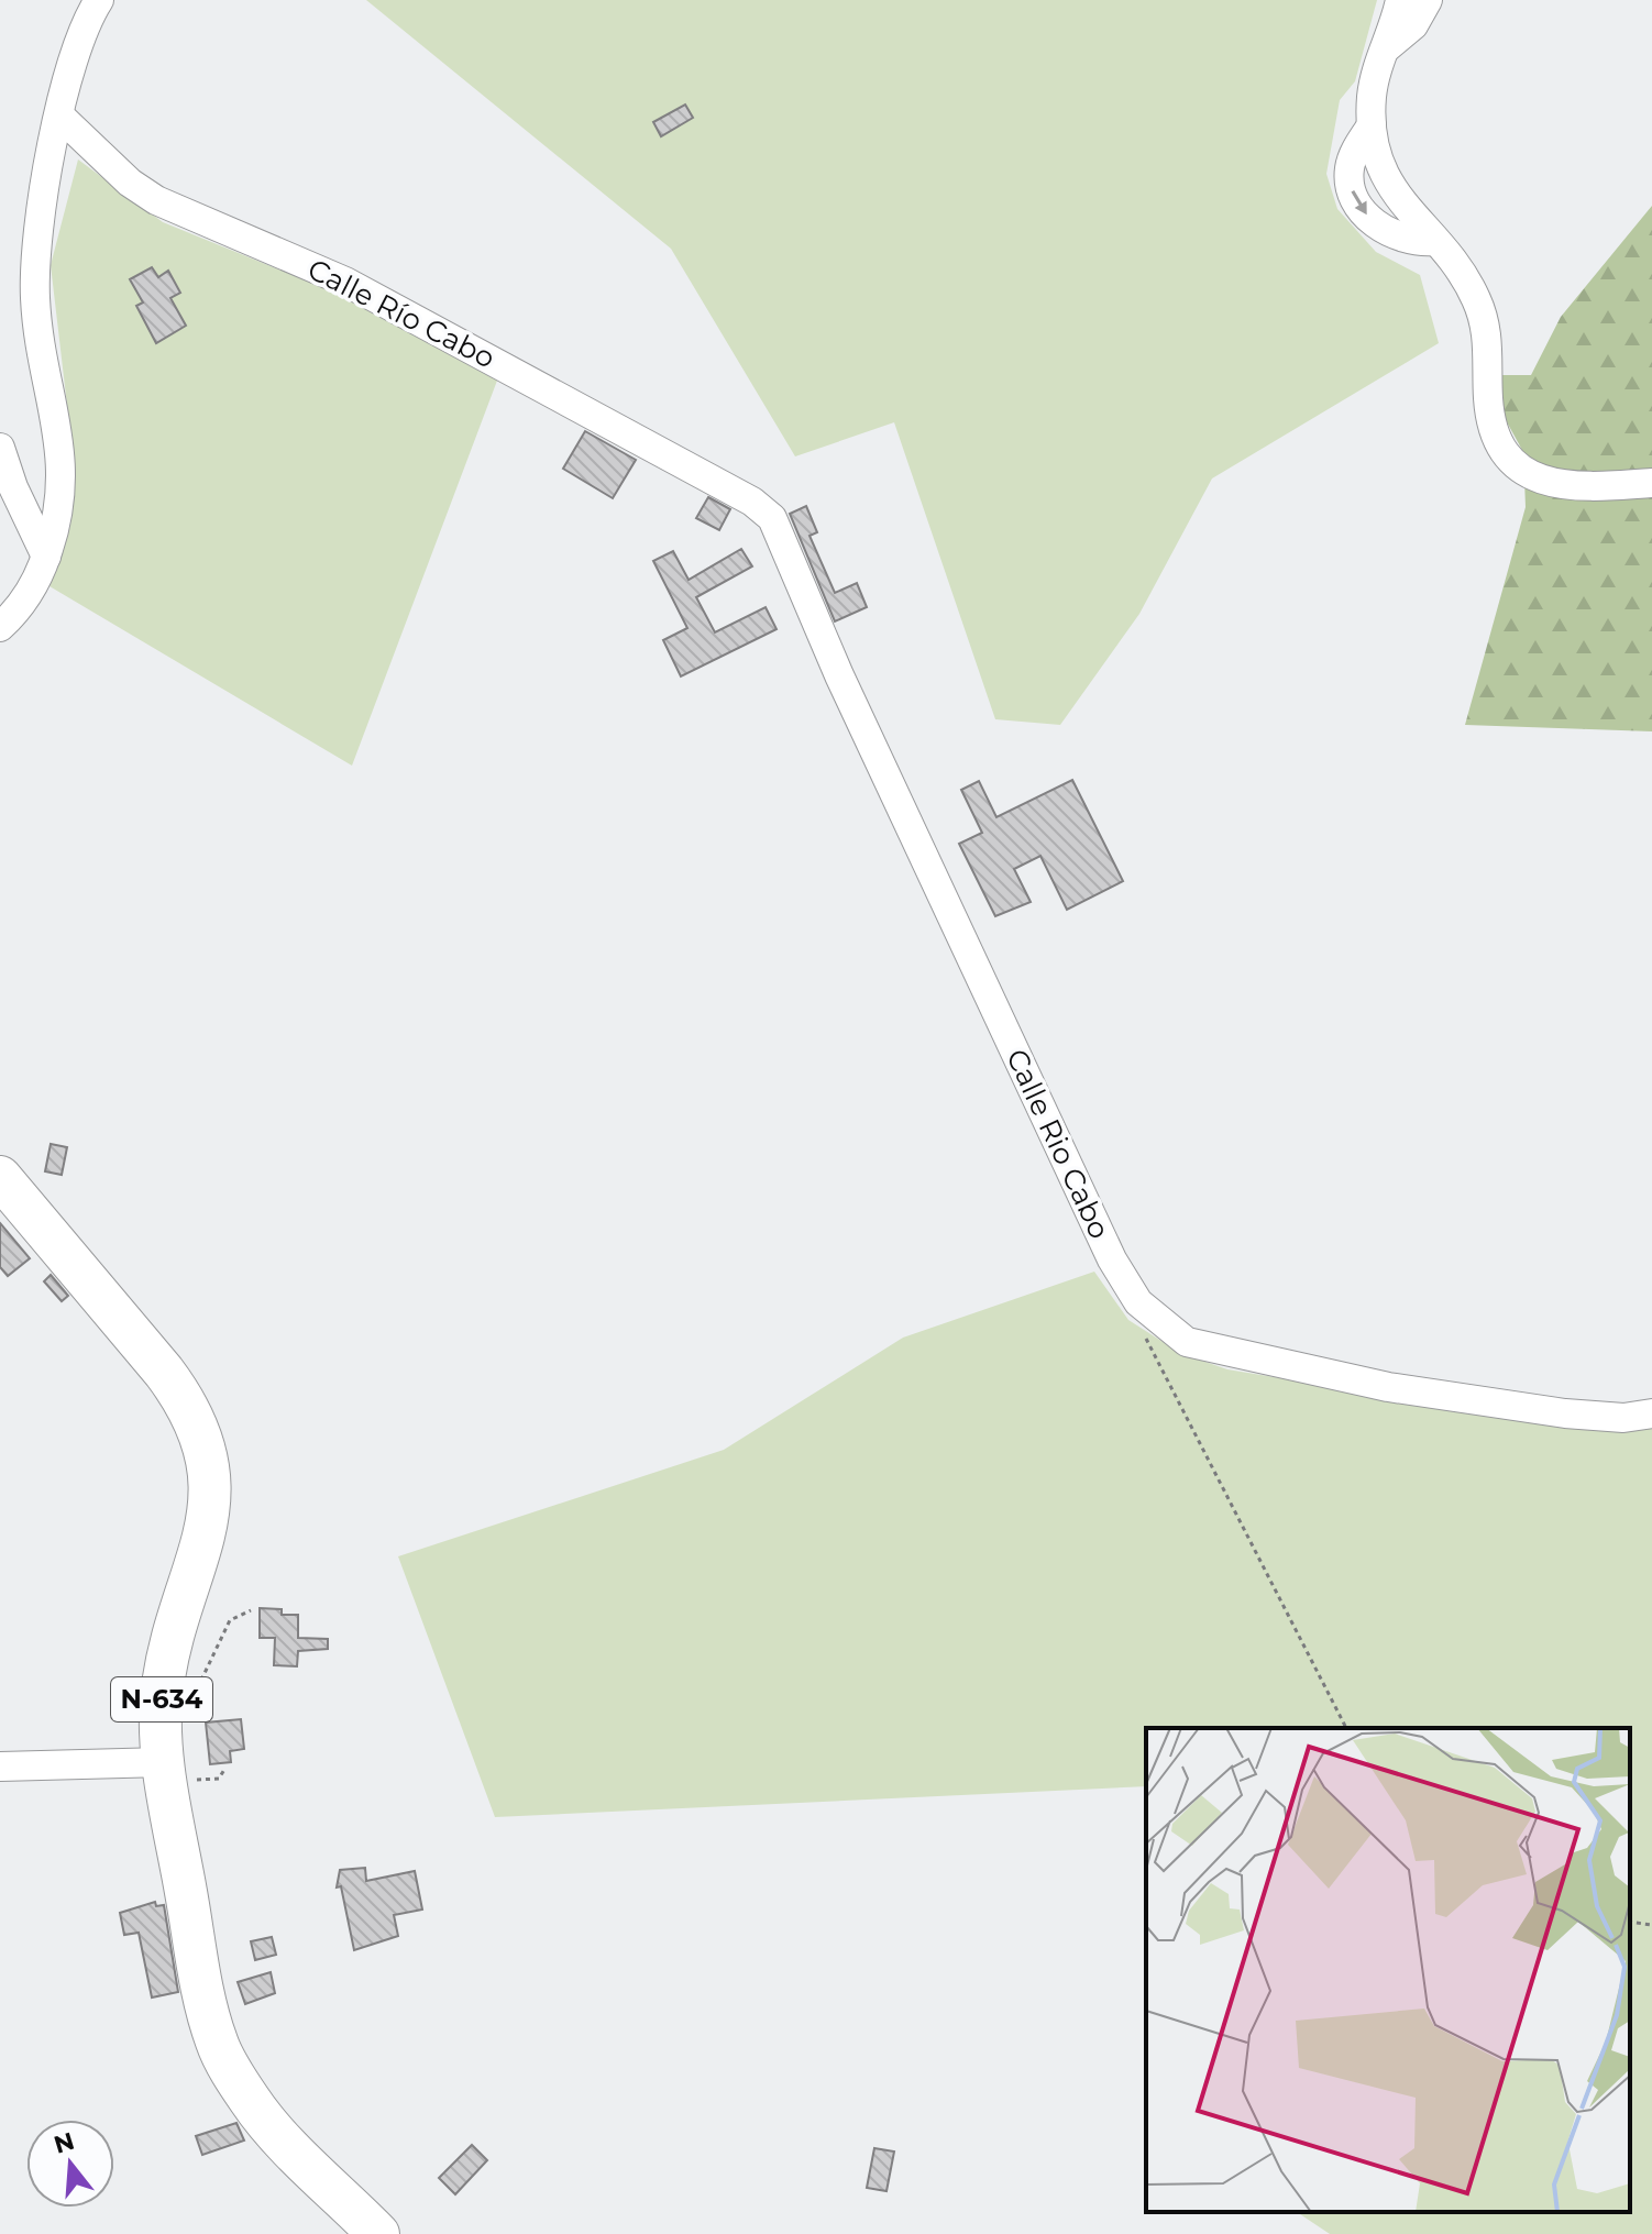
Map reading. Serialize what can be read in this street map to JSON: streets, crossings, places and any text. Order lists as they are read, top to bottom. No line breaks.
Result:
{"streets":{"highway":["N-634"],"street":["Calle Río Cabo","Calle Rio Cabo"]},"crossings":[["Calle Río Cabo","Calle Rio Cabo"]],"north":"top"}
